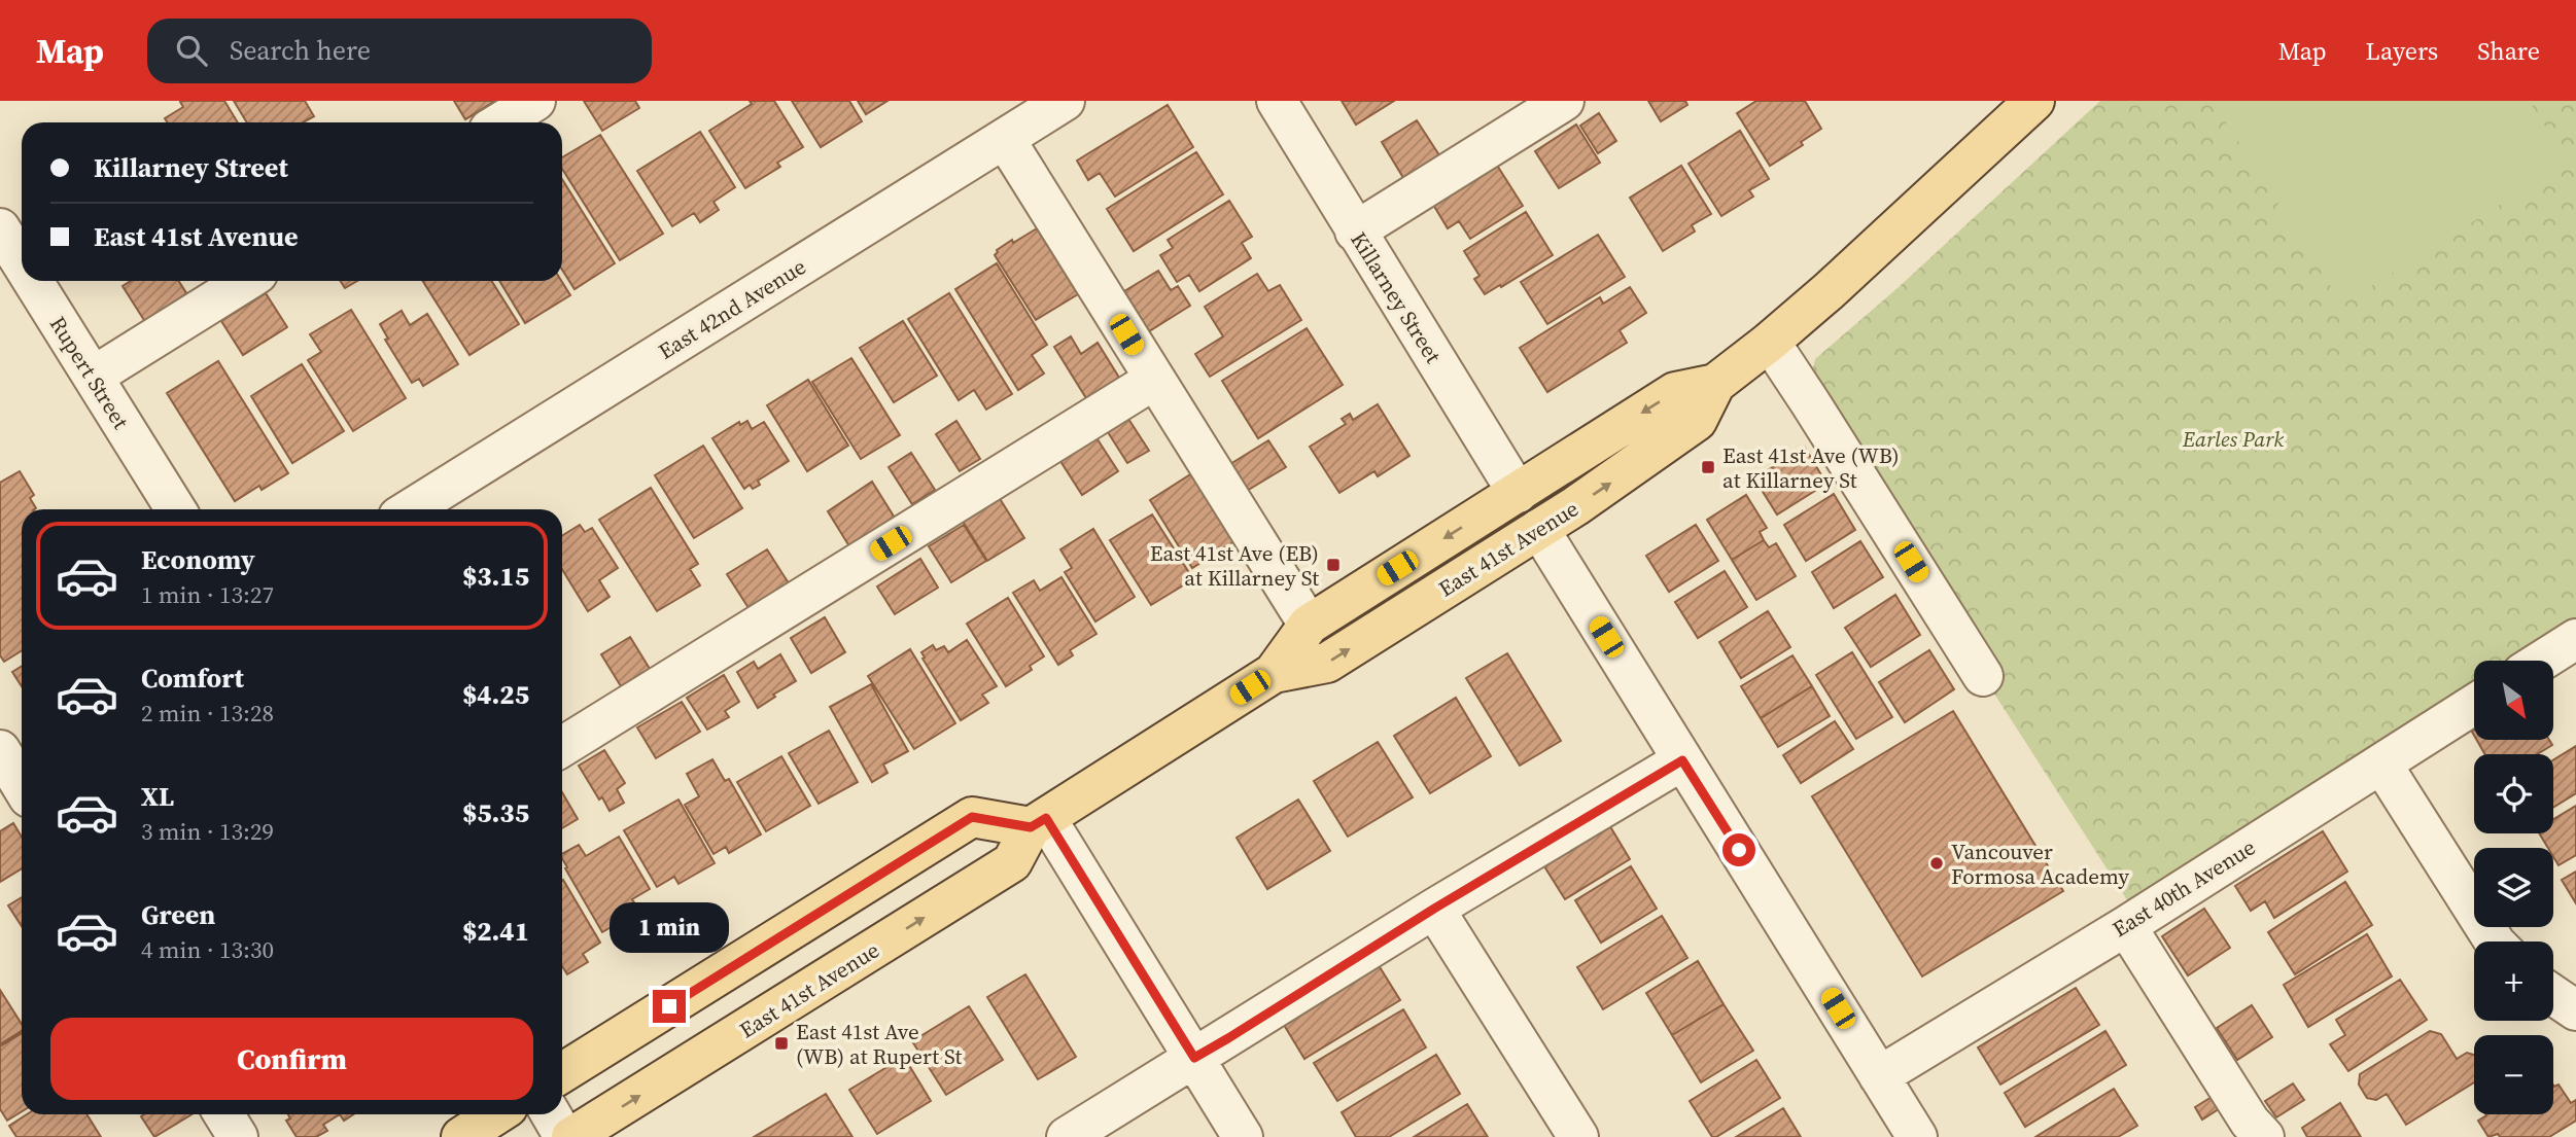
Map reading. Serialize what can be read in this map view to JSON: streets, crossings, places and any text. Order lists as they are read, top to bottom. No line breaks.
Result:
{"streets":{"main road":["East 41st Avenue"],"street":["Killarney Street","East 42nd Avenue","Rupert Street","East 40th Avenue"]},"crossings":[["Killarney Street","East 41st Avenue"]],"parks":["Earles Park"],"places":{"transit":["East 41st Ave (WB) at Killarney St","East 41st Ave (EB) at Killarney St","East 41st Ave (WB) at Rupert St"],"other":["Vancouver Formosa Academy"]},"north":"bottom right","page":{"header":"Map","search":"Search here","nav":["Map","Layers","Share"],"banner":["Killarney Street","East 41st Avenue"],"list":[{"name":"Economy","note":"1 min · 13:27","value":"$3.15"},{"name":"Comfort","note":"2 min · 13:28","value":"$4.25"},{"name":"XL","note":"3 min · 13:29","value":"$5.35"},{"name":"Green","note":"4 min · 13:30","value":"$2.41"}],"map_buttons":["+","−"],"bubble":"1 min","buttons":"Confirm"}}
